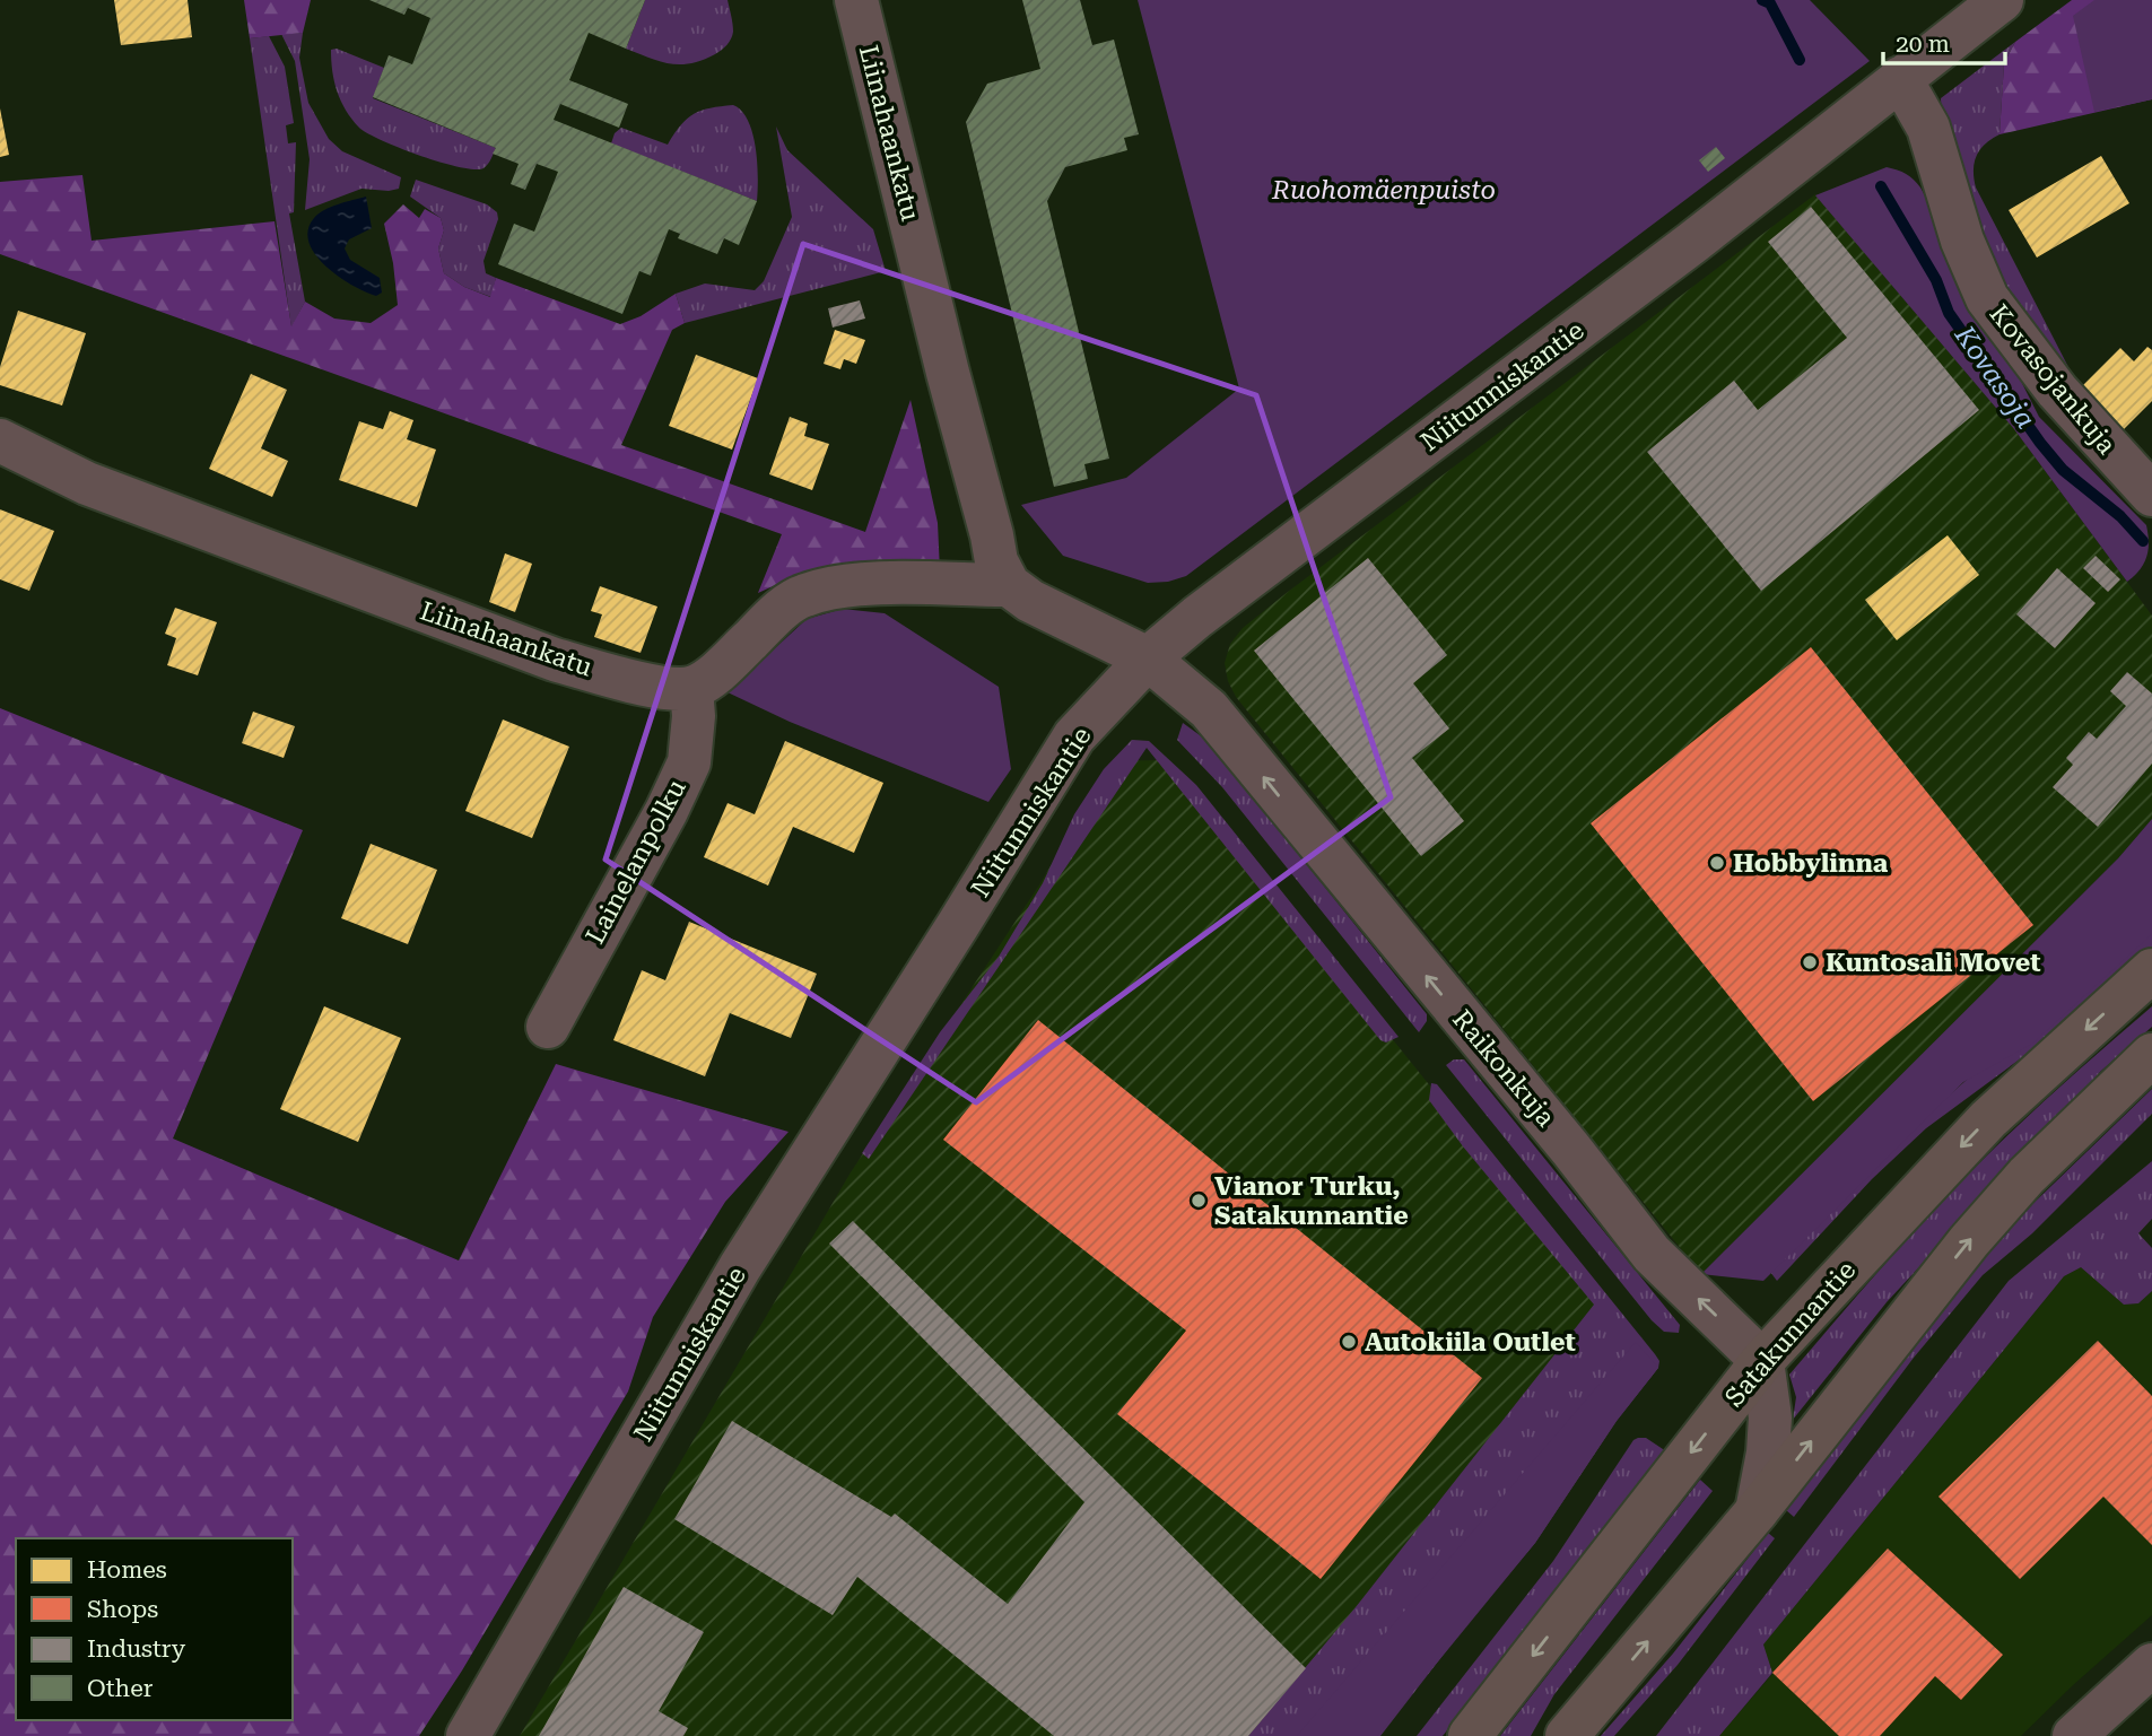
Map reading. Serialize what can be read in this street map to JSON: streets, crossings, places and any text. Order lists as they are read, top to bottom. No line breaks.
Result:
{"streets":{"main road":["Satakunnantie"],"street":["Liinahaankatu","Kovasojankuja","Niitunniskantie","Lainelanpolku","Raikonkuja"]},"crossings":[["Liinahaankatu","Lainelanpolku"],["Kovasojankuja","Niitunniskantie"],["Niitunniskantie","Raikonkuja"],["Raikonkuja","Satakunnantie"]],"one_way":["Raikonkuja"],"water":["Kovasoja"],"parks":["Ruohomäenpuisto"],"places":["Hobbylinna","Kuntosali Movet","Vianor Turku, Satakunnantie","Autokiila Outlet"],"legend":["Homes","Shops","Industry","Other"],"scale_bar":"20 m"}
